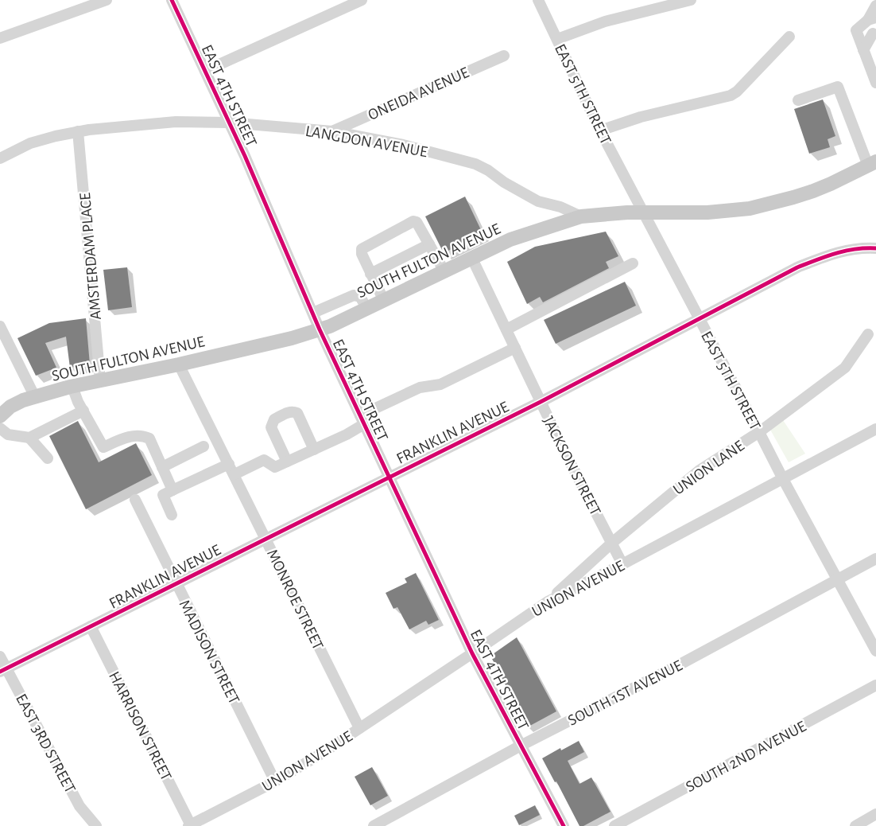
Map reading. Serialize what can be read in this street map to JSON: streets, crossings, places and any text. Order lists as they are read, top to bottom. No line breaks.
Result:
{"streets":{"main road":["SOUTH FULTON AVENUE"],"street":["ONEIDA AVENUE","EAST 5TH STREET","EAST 4TH STREET","LANGDON AVENUE","AMSTERDAM PLACE","FRANKLIN AVENUE","JACKSON STREET","UNION LANE","UNION AVENUE","MONROE STREET","MADISON STREET","SOUTH 1ST AVENUE","HARRISON STREET","EAST 3RD STREET","SOUTH 2ND AVENUE"]},"crossings":[["ONEIDA AVENUE","LANGDON AVENUE"],["EAST 5TH STREET","SOUTH FULTON AVENUE"],["EAST 5TH STREET","FRANKLIN AVENUE"],["EAST 5TH STREET","UNION LANE"],["EAST 5TH STREET","UNION AVENUE"],["EAST 5TH STREET","SOUTH 1ST AVENUE"],["EAST 4TH STREET","LANGDON AVENUE"],["EAST 4TH STREET","SOUTH FULTON AVENUE"],["EAST 4TH STREET","FRANKLIN AVENUE"],["EAST 4TH STREET","UNION AVENUE"],["EAST 4TH STREET","SOUTH 1ST AVENUE"],["LANGDON AVENUE","AMSTERDAM PLACE"],["LANGDON AVENUE","SOUTH FULTON AVENUE"],["AMSTERDAM PLACE","SOUTH FULTON AVENUE"],["SOUTH FULTON AVENUE","JACKSON STREET"],["SOUTH FULTON AVENUE","MONROE STREET"],["FRANKLIN AVENUE","JACKSON STREET"],["FRANKLIN AVENUE","MONROE STREET"],["FRANKLIN AVENUE","MADISON STREET"],["FRANKLIN AVENUE","HARRISON STREET"],["FRANKLIN AVENUE","EAST 3RD STREET"],["JACKSON STREET","UNION LANE"],["JACKSON STREET","UNION AVENUE"],["UNION LANE","UNION AVENUE"],["UNION AVENUE","MONROE STREET"],["UNION AVENUE","MADISON STREET"],["UNION AVENUE","HARRISON STREET"]]}
